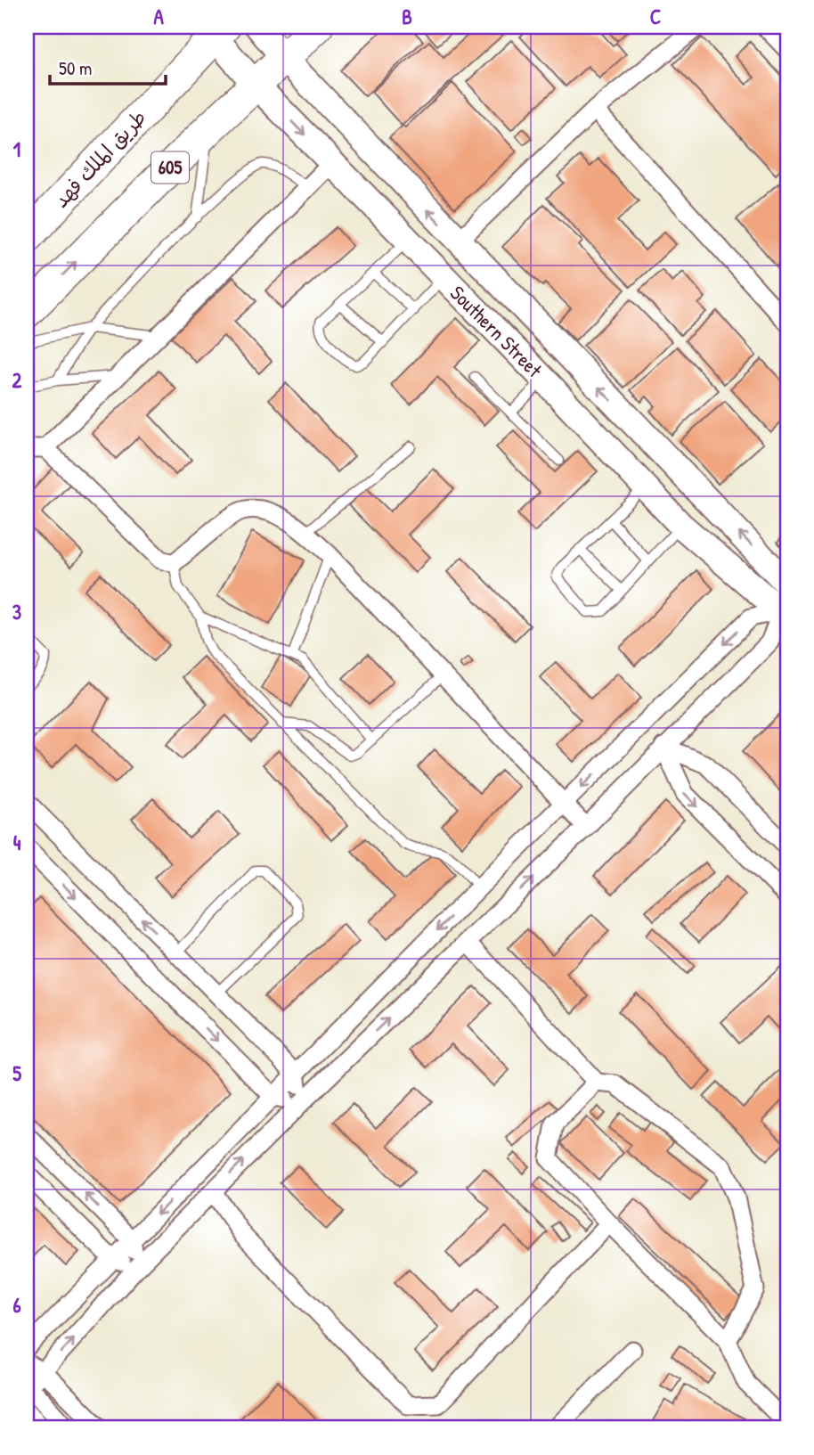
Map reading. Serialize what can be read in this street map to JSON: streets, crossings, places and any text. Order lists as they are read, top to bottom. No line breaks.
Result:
{"streets":{"highway":["طريق الملك فهد","605"],"main road":["Southern Street"]},"crossings":[["طريق الملك فهد","Southern Street"],["605","Southern Street"]],"scale_bar":"50 m","grid":{"columns":["A","B","C"],"rows":["1","2","3","4","5","6"]}}
